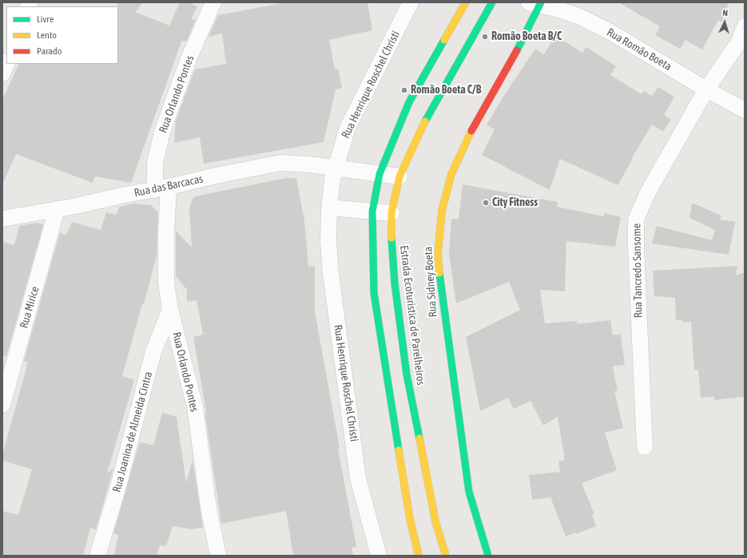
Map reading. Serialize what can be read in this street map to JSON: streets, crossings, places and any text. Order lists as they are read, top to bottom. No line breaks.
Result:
{"streets":{"main road":["Rua Sidney Boeta","Estrada Ecoturistica de Parelheiros"],"street":["Rua Romão Boeta","Rua Henrique Roschel Christi","Rua Orlando Pontes","Rua das Barcacas","Rua Tancredo Sansome","Rua Mirice","Rua Joanina de Almeida Cintra"]},"crossings":[["Rua Romão Boeta","Rua Tancredo Sansome"],["Rua Romão Boeta","Rua Sidney Boeta"],["Rua Henrique Roschel Christi","Rua das Barcacas"],["Rua Orlando Pontes","Rua das Barcacas"],["Rua Orlando Pontes","Rua Joanina de Almeida Cintra"],["Rua das Barcacas","Rua Mirice"]],"places":["Romão Boeta B/C","Romão Boeta C/B","City Fitness"],"legend":["Livre","Lento","Parado"],"north":"top"}
